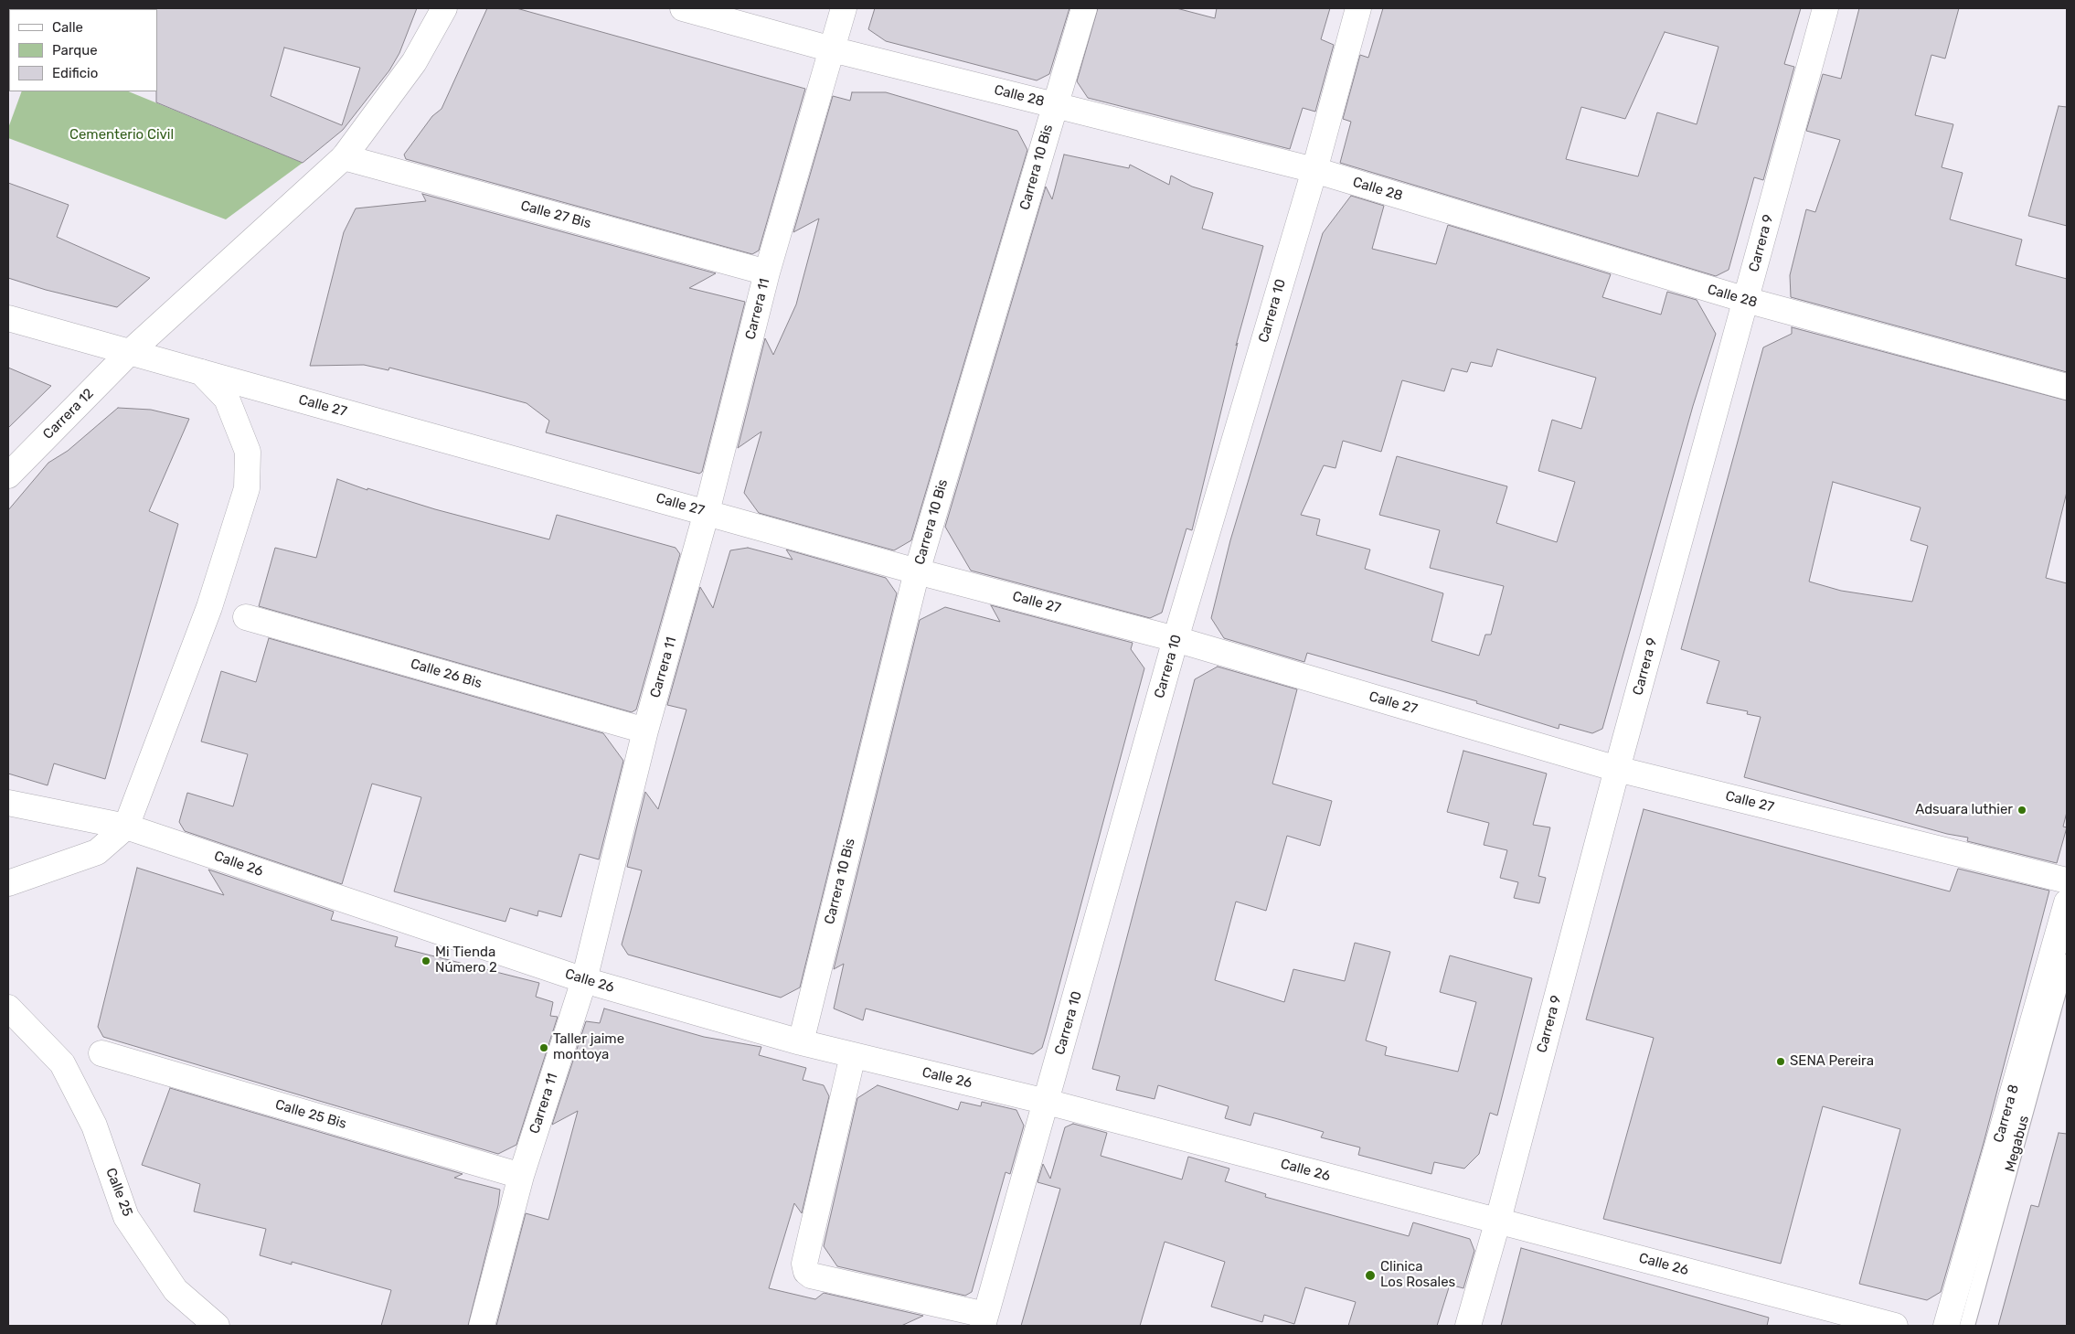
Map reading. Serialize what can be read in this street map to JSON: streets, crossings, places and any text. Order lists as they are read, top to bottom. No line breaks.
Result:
{"streets":{"street":["Calle 28","Carrera 10 Bis","Calle 27 Bis","Carrera 9","Carrera 11","Carrera 10","Calle 27","Carrera 12","Calle 26 Bis","Calle 26","Carrera 8","Calle 25 Bis","Calle 25"],"lane":["Megabus"]},"crossings":[["Calle 28","Carrera 10 Bis"],["Calle 28","Carrera 9"],["Calle 28","Carrera 11"],["Calle 28","Carrera 10"],["Carrera 10 Bis","Calle 27"],["Carrera 10 Bis","Calle 26"],["Calle 27 Bis","Carrera 11"],["Calle 27 Bis","Carrera 12"],["Carrera 9","Calle 27"],["Carrera 9","Calle 26"],["Carrera 11","Calle 27"],["Carrera 11","Calle 26 Bis"],["Carrera 11","Calle 26"],["Carrera 11","Calle 25 Bis"],["Carrera 10","Calle 27"],["Carrera 10","Calle 26"],["Calle 27","Carrera 12"]],"parks":["Cementerio Civil"],"places":["Adsuara luthier","Mi Tienda Número 2","Taller jaime montoya","SENA Pereira","Clinica Los Rosales"],"legend":["Calle","Parque","Edificio"]}
